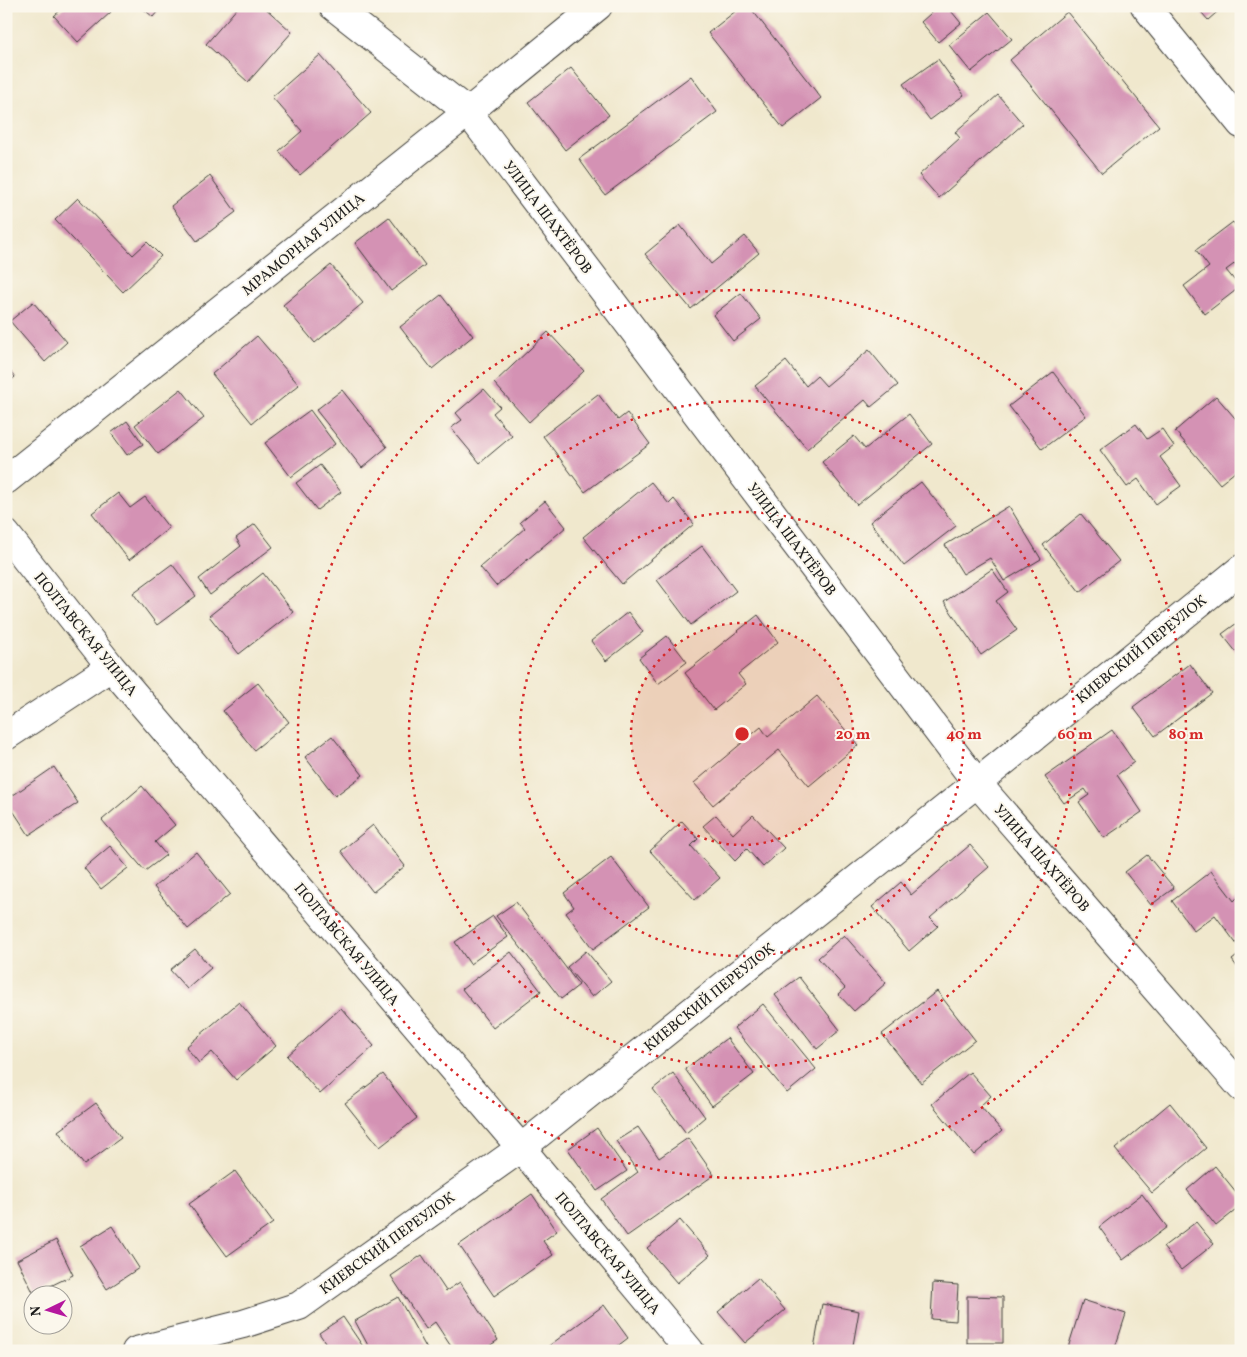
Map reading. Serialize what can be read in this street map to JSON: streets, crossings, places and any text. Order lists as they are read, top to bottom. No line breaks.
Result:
{"streets":{"street":["УЛИЦА ШАХТЁРОВ","МРАМОРНАЯ УЛИЦА","ПОЛТАВСКАЯ УЛИЦА","КИЕВСКИЙ ПЕРЕУЛОК"]},"crossings":[["УЛИЦА ШАХТЁРОВ","МРАМОРНАЯ УЛИЦА"],["УЛИЦА ШАХТЁРОВ","КИЕВСКИЙ ПЕРЕУЛОК"],["ПОЛТАВСКАЯ УЛИЦА","КИЕВСКИЙ ПЕРЕУЛОК"]],"north":"left","rings":["20 m","40 m","60 m","80 m"]}
